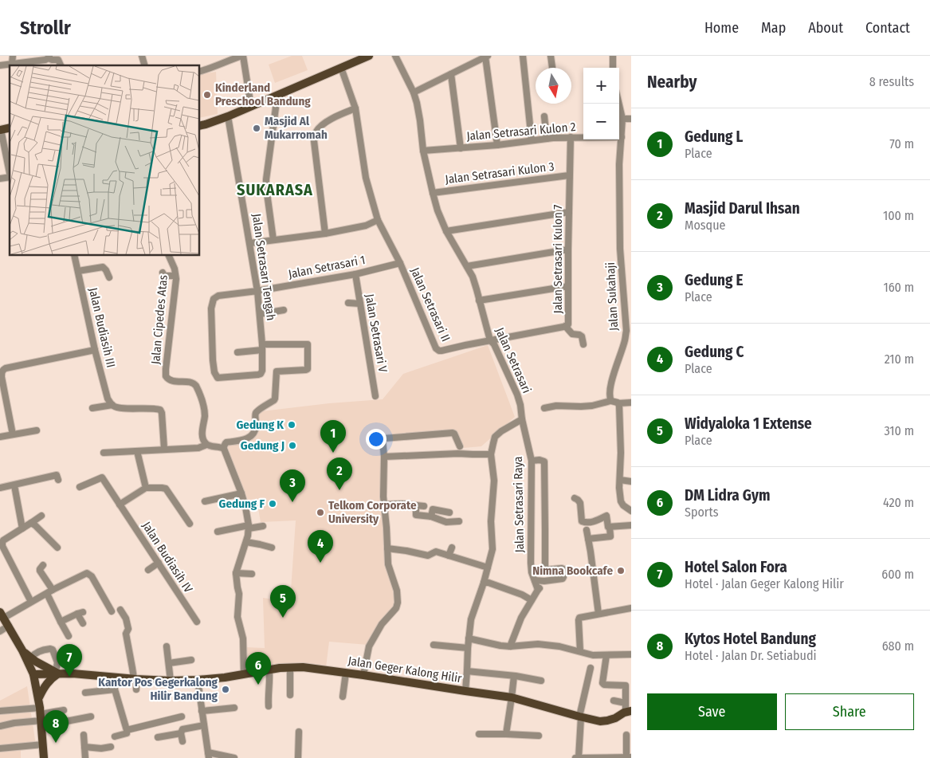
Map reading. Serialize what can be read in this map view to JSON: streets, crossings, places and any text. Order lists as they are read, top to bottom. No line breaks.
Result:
{"streets":{"main road":["Jalan Geger Kalong Hilir"],"street":["Jalan Setrasari Kulon 2","Jalan Setrasari Kulon 3","Jalan Setrasari Kulon 7","Jalan Setrasari Tengah","Jalan Setrasari 1","Jalan Sukahaji","Jalan Setrasari II","Jalan Cipedes Atas","Jalan Budiasih III","Jalan Setrasari V","Jalan Setrasari","Jalan Setrasari Raya","Jalan Budiasih IV"]},"crossings":[["Jalan Setrasari Kulon 2","Jalan Setrasari Kulon 7"],["Jalan Setrasari Kulon 2","Jalan Sukahaji"],["Jalan Setrasari Kulon 2","Jalan Setrasari"],["Jalan Setrasari Kulon 3","Jalan Setrasari Kulon 7"],["Jalan Setrasari Kulon 3","Jalan Setrasari"],["Jalan Setrasari Kulon 7","Jalan Setrasari II"],["Jalan Setrasari Kulon 7","Jalan Setrasari"],["Jalan Setrasari Tengah","Jalan Setrasari 1"],["Jalan Setrasari 1","Jalan Setrasari II"],["Jalan Setrasari 1","Jalan Setrasari V"],["Jalan Setrasari II","Jalan Setrasari"],["Jalan Setrasari","Jalan Setrasari Raya"]],"districts":["SUKARASA"],"places":["Kinderland Preschool Bandung","Masjid Al Mukarromah","Gedung K","Gedung J","Gedung F","Telkom Corporate University","Nimna Bookcafe","Kantor Pos Gegerkalong Hilir Bandung"],"north":"bottom","page":{"header":"Strollr","nav":["Home","Map","About","Contact"],"heading":["Nearby","8 results"],"map_buttons":["+","−"],"list":[{"mark":"1","name":"Gedung L","note":"Place","value":"70 m"},{"mark":"2","name":"Masjid Darul Ihsan","note":"Mosque","value":"100 m"},{"mark":"3","name":"Gedung E","note":"Place","value":"160 m"},{"mark":"4","name":"Gedung C","note":"Place","value":"210 m"},{"mark":"5","name":"Widyaloka 1 Extense","note":"Place","value":"310 m"},{"mark":"6","name":"DM Lidra Gym","note":"Sports","value":"420 m"},{"mark":"7","name":"Hotel Salon Fora","note":"Hotel · Jalan Geger Kalong Hilir","value":"600 m"},{"mark":"8","name":"Kytos Hotel Bandung","note":"Hotel · Jalan Dr. Setiabudi","value":"680 m"}],"pins":["1","2","3","4","5","7","6","8"],"buttons":["Save","Share"]}}
